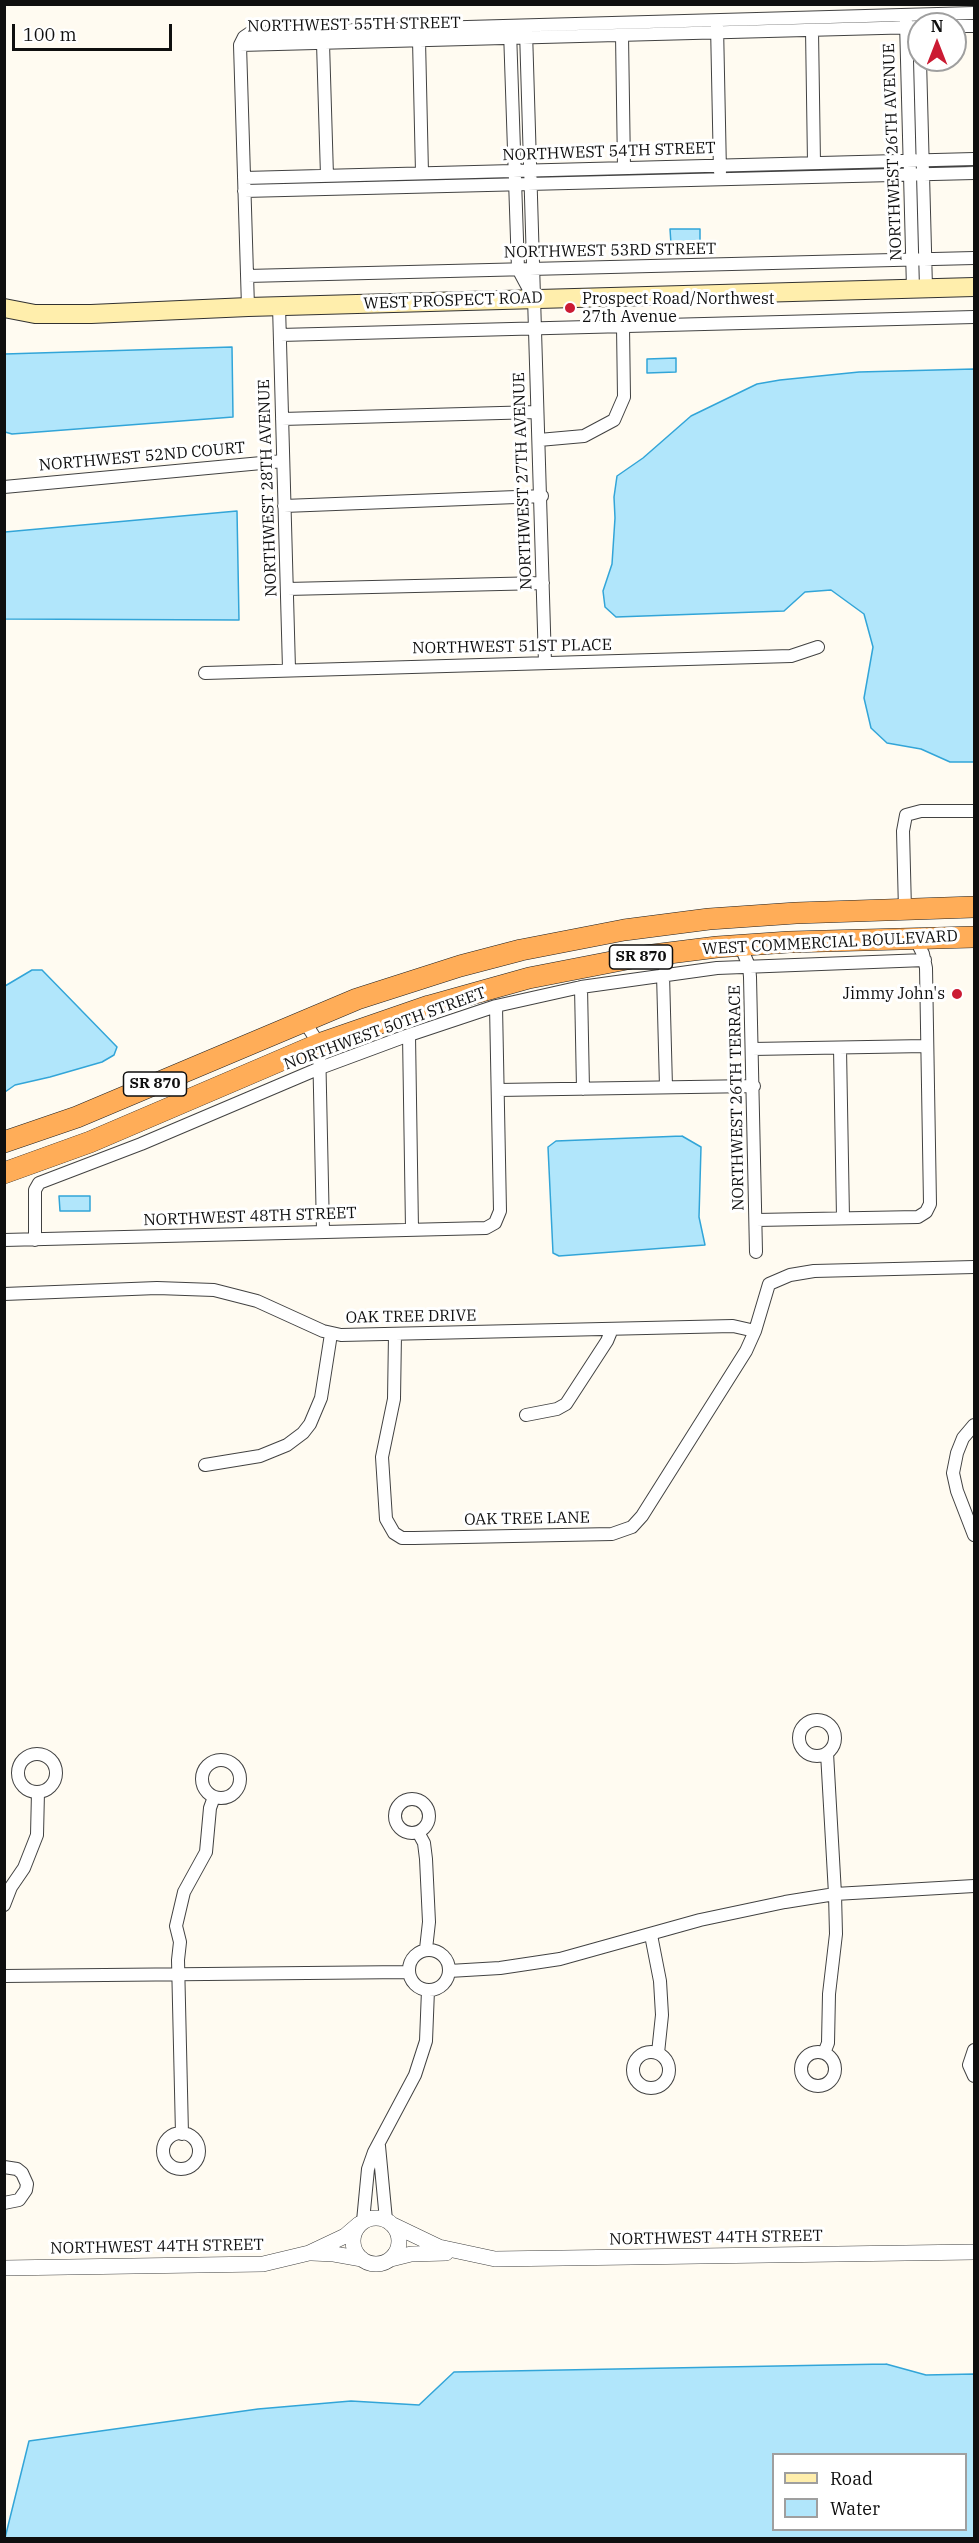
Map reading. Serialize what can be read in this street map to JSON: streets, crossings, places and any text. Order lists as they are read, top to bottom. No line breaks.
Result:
{"streets":{"highway":["WEST COMMERCIAL BOULEVARD","SR 870"],"main road":["WEST PROSPECT ROAD"],"street":["NORTHWEST 55TH STREET","NORTHWEST 54TH STREET","NORTHWEST 26TH AVENUE","NORTHWEST 53RD STREET","NORTHWEST 52ND COURT","NORTHWEST 27TH AVENUE","NORTHWEST 28TH AVENUE","NORTHWEST 51ST PLACE","NORTHWEST 50TH STREET","NORTHWEST 26TH TERRACE","NORTHWEST 48TH STREET","OAK TREE DRIVE","OAK TREE LANE","NORTHWEST 44TH STREET"]},"crossings":[["NORTHWEST 55TH STREET","NORTHWEST 26TH AVENUE"],["NORTHWEST 55TH STREET","NORTHWEST 27TH AVENUE"],["NORTHWEST 54TH STREET","NORTHWEST 26TH AVENUE"],["NORTHWEST 54TH STREET","NORTHWEST 27TH AVENUE"],["NORTHWEST 26TH AVENUE","NORTHWEST 53RD STREET"],["NORTHWEST 26TH AVENUE","WEST PROSPECT ROAD"],["NORTHWEST 53RD STREET","NORTHWEST 27TH AVENUE"],["WEST PROSPECT ROAD","NORTHWEST 27TH AVENUE"],["WEST PROSPECT ROAD","NORTHWEST 28TH AVENUE"],["NORTHWEST 52ND COURT","NORTHWEST 28TH AVENUE"],["NORTHWEST 27TH AVENUE","NORTHWEST 51ST PLACE"],["NORTHWEST 28TH AVENUE","NORTHWEST 51ST PLACE"],["WEST COMMERCIAL BOULEVARD","NORTHWEST 26TH TERRACE"],["NORTHWEST 50TH STREET","NORTHWEST 26TH TERRACE"],["NORTHWEST 50TH STREET","NORTHWEST 48TH STREET"],["OAK TREE DRIVE","OAK TREE LANE"]],"places":["Prospect Road/Northwest 27th Avenue","Jimmy John's"],"legend":["Road","Water"],"scale_bar":"100 m","north":"top"}
